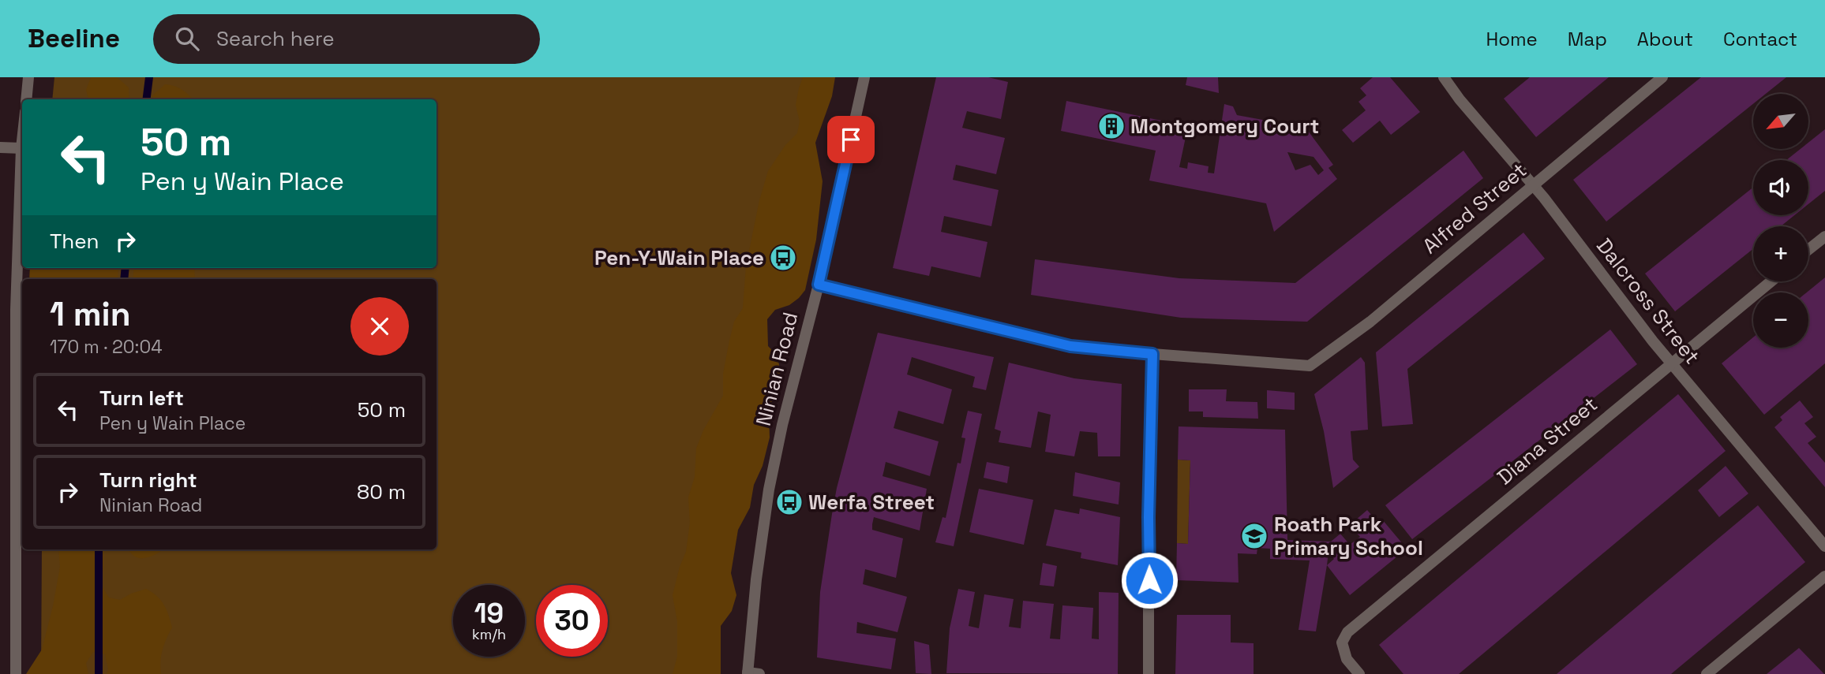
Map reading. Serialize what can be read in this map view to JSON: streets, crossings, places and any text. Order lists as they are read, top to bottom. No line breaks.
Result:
{"streets":{"street":["Alfred Street","Dalcross Street","Ninian Road","Diana Street"]},"crossings":[["Alfred Street","Dalcross Street"],["Dalcross Street","Diana Street"]],"places":{"building":["Montgomery Court"],"bus stop":["Pen-Y-Wain Place","Werfa Street"],"school or university":["Roath Park Primary School"]},"north":"bottom left","page":{"header":"Beeline","search":"Search here","nav":["Home","Map","About","Contact"],"map_buttons":["+","−"],"turn":["50 m","Pen y Wain Place"],"then":"Then","heading":["1 min","170 m · 20:04"],"list":[{"name":"Turn left","note":"Pen y Wain Place","value":"50 m"},{"name":"Turn right","note":"Ninian Road","value":"80 m"}],"speed":"19 km/h","limit":"30"}}
